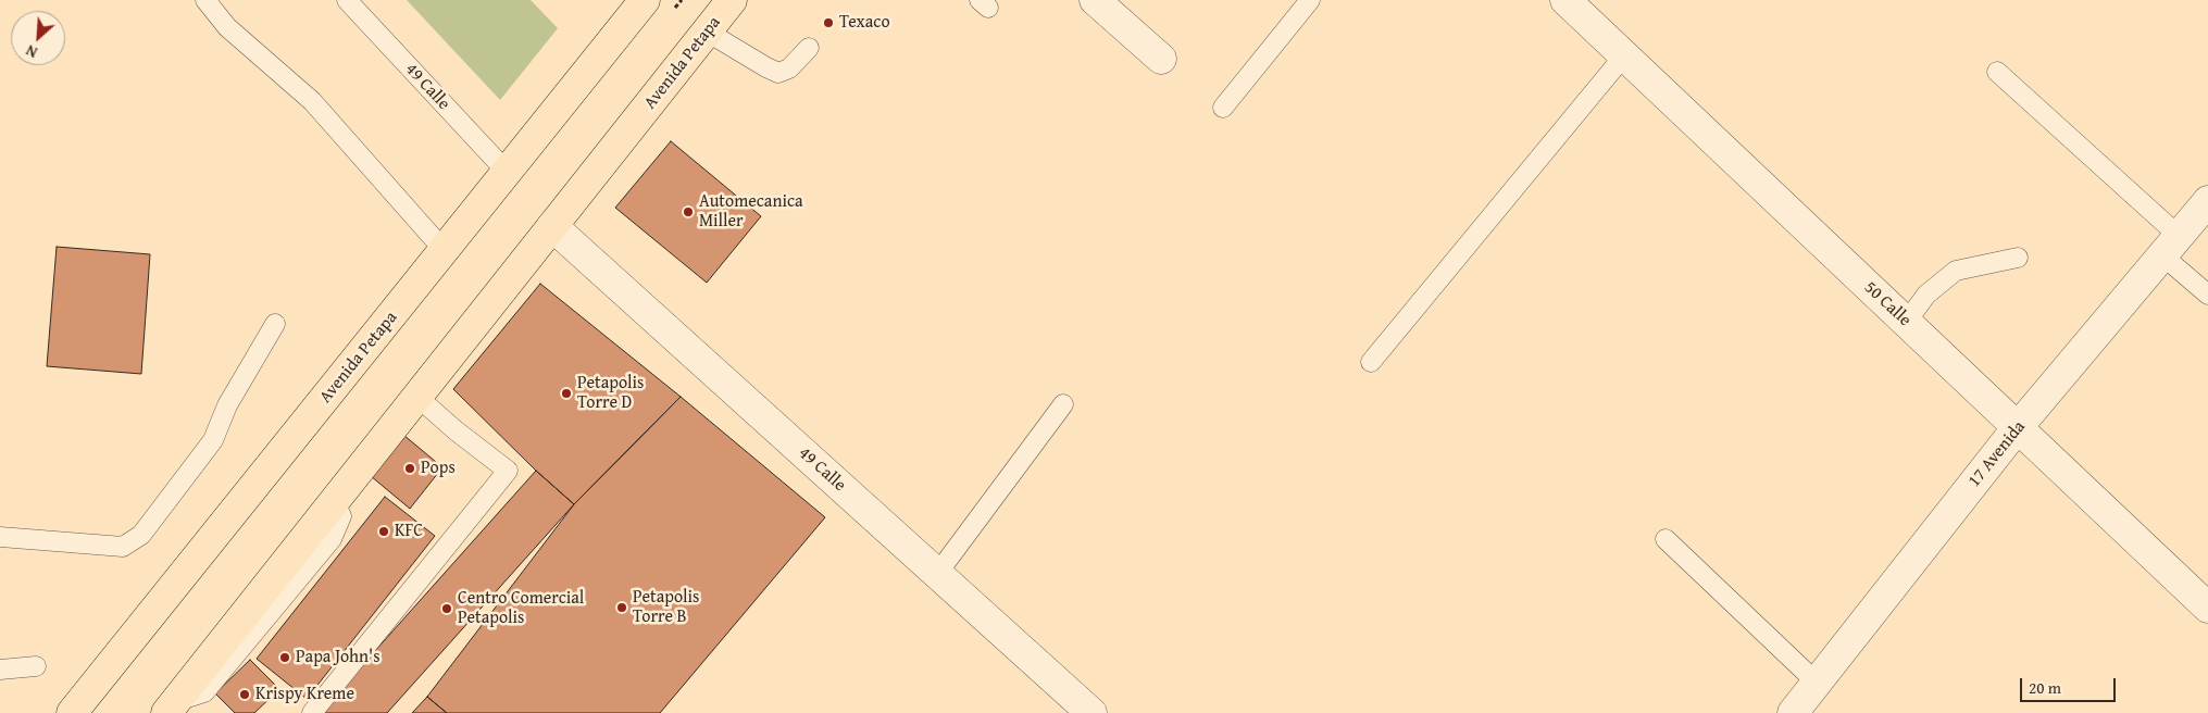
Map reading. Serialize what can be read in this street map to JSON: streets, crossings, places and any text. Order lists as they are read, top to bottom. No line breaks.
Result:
{"streets":{"main road":["Avenida Petapa"],"street":["49 Calle","50 Calle","17 Avenida"]},"crossings":[["Avenida Petapa","49 Calle"],["50 Calle","17 Avenida"]],"places":["Texaco","Automecanica Miller","Petapolis Torre D","Pops","KFC","Petapolis Torre B","Centro Comercial Petapolis","Papa John's","Krispy Kreme"],"scale_bar":"20 m","north":"bottom left"}
